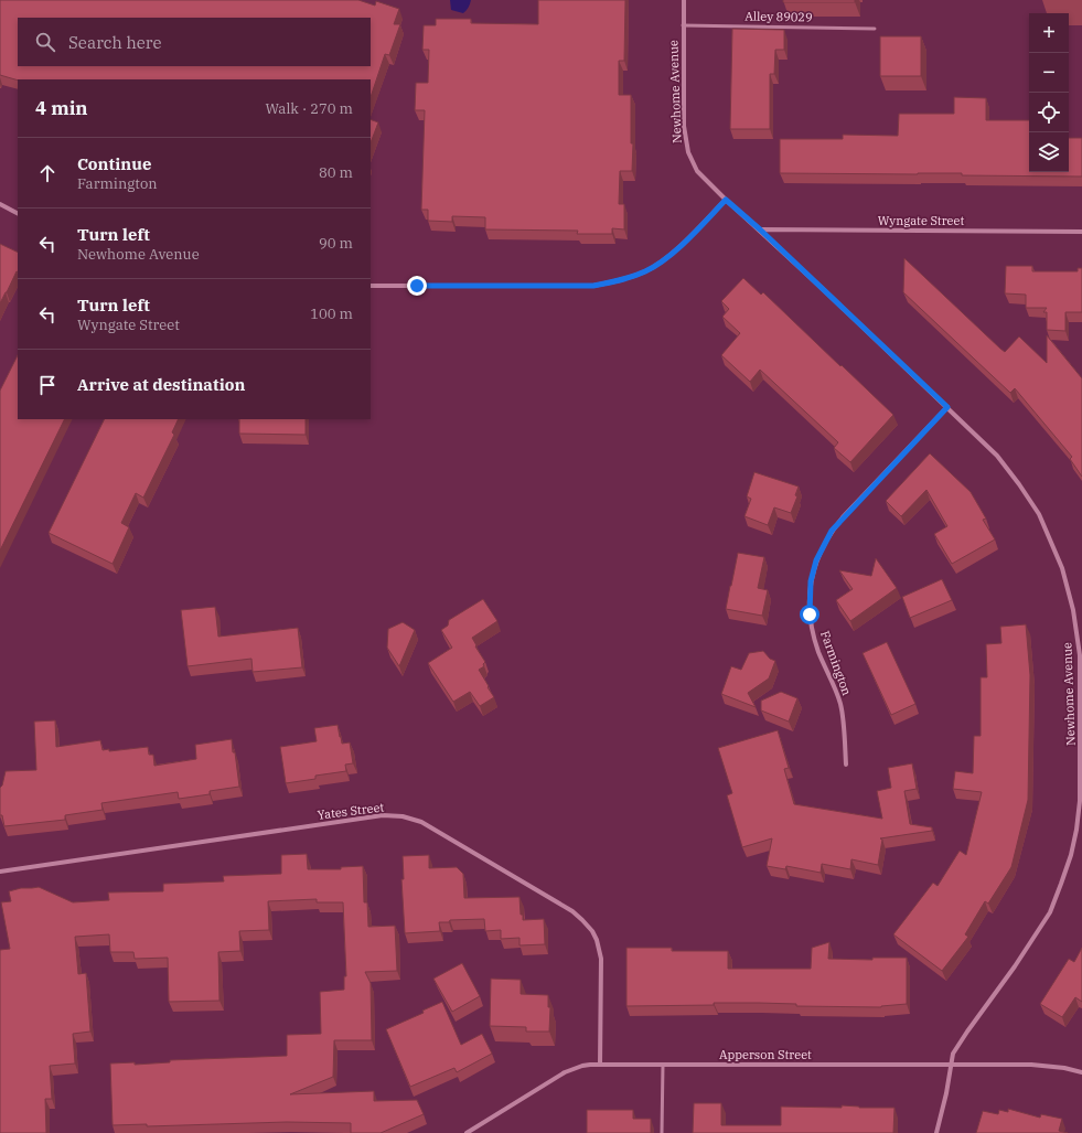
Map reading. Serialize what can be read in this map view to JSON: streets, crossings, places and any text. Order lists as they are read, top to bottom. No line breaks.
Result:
{"streets":{"street":["Newhome Avenue","Wyngate Street","Farmington","Yates Street","Apperson Street"],"lane":["Alley 89029"]},"crossings":[["Alley 89029","Newhome Avenue"],["Newhome Avenue","Wyngate Street"],["Newhome Avenue","Farmington"],["Newhome Avenue","Apperson Street"],["Yates Street","Apperson Street"]],"page":{"map_buttons":["+","−"],"search":"Search here","heading":["4 min","Walk · 270 m"],"list":[["Continue","Farmington","80 m"],["Turn left","Newhome Avenue","90 m"],["Turn left","Wyngate Street","100 m"],"Arrive at destination"]}}
